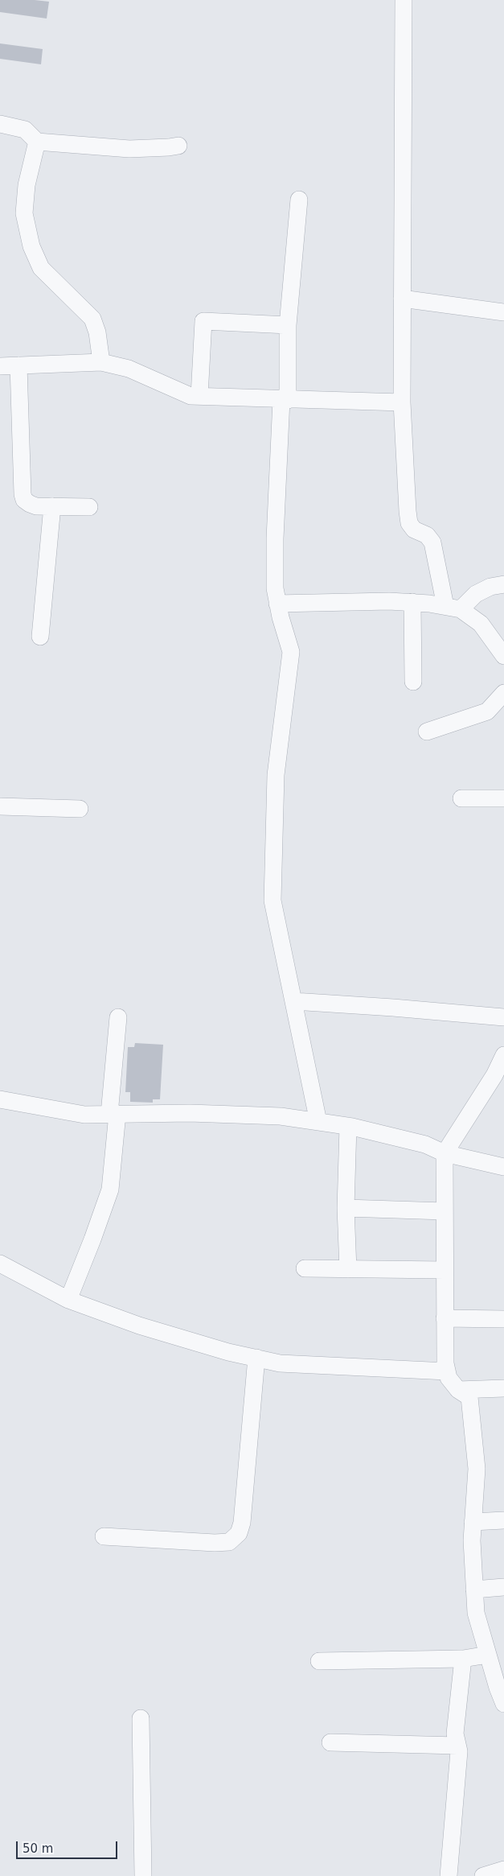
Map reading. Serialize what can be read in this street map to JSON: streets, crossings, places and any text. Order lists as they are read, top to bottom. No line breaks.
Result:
{"scale_bar":"50 m"}
